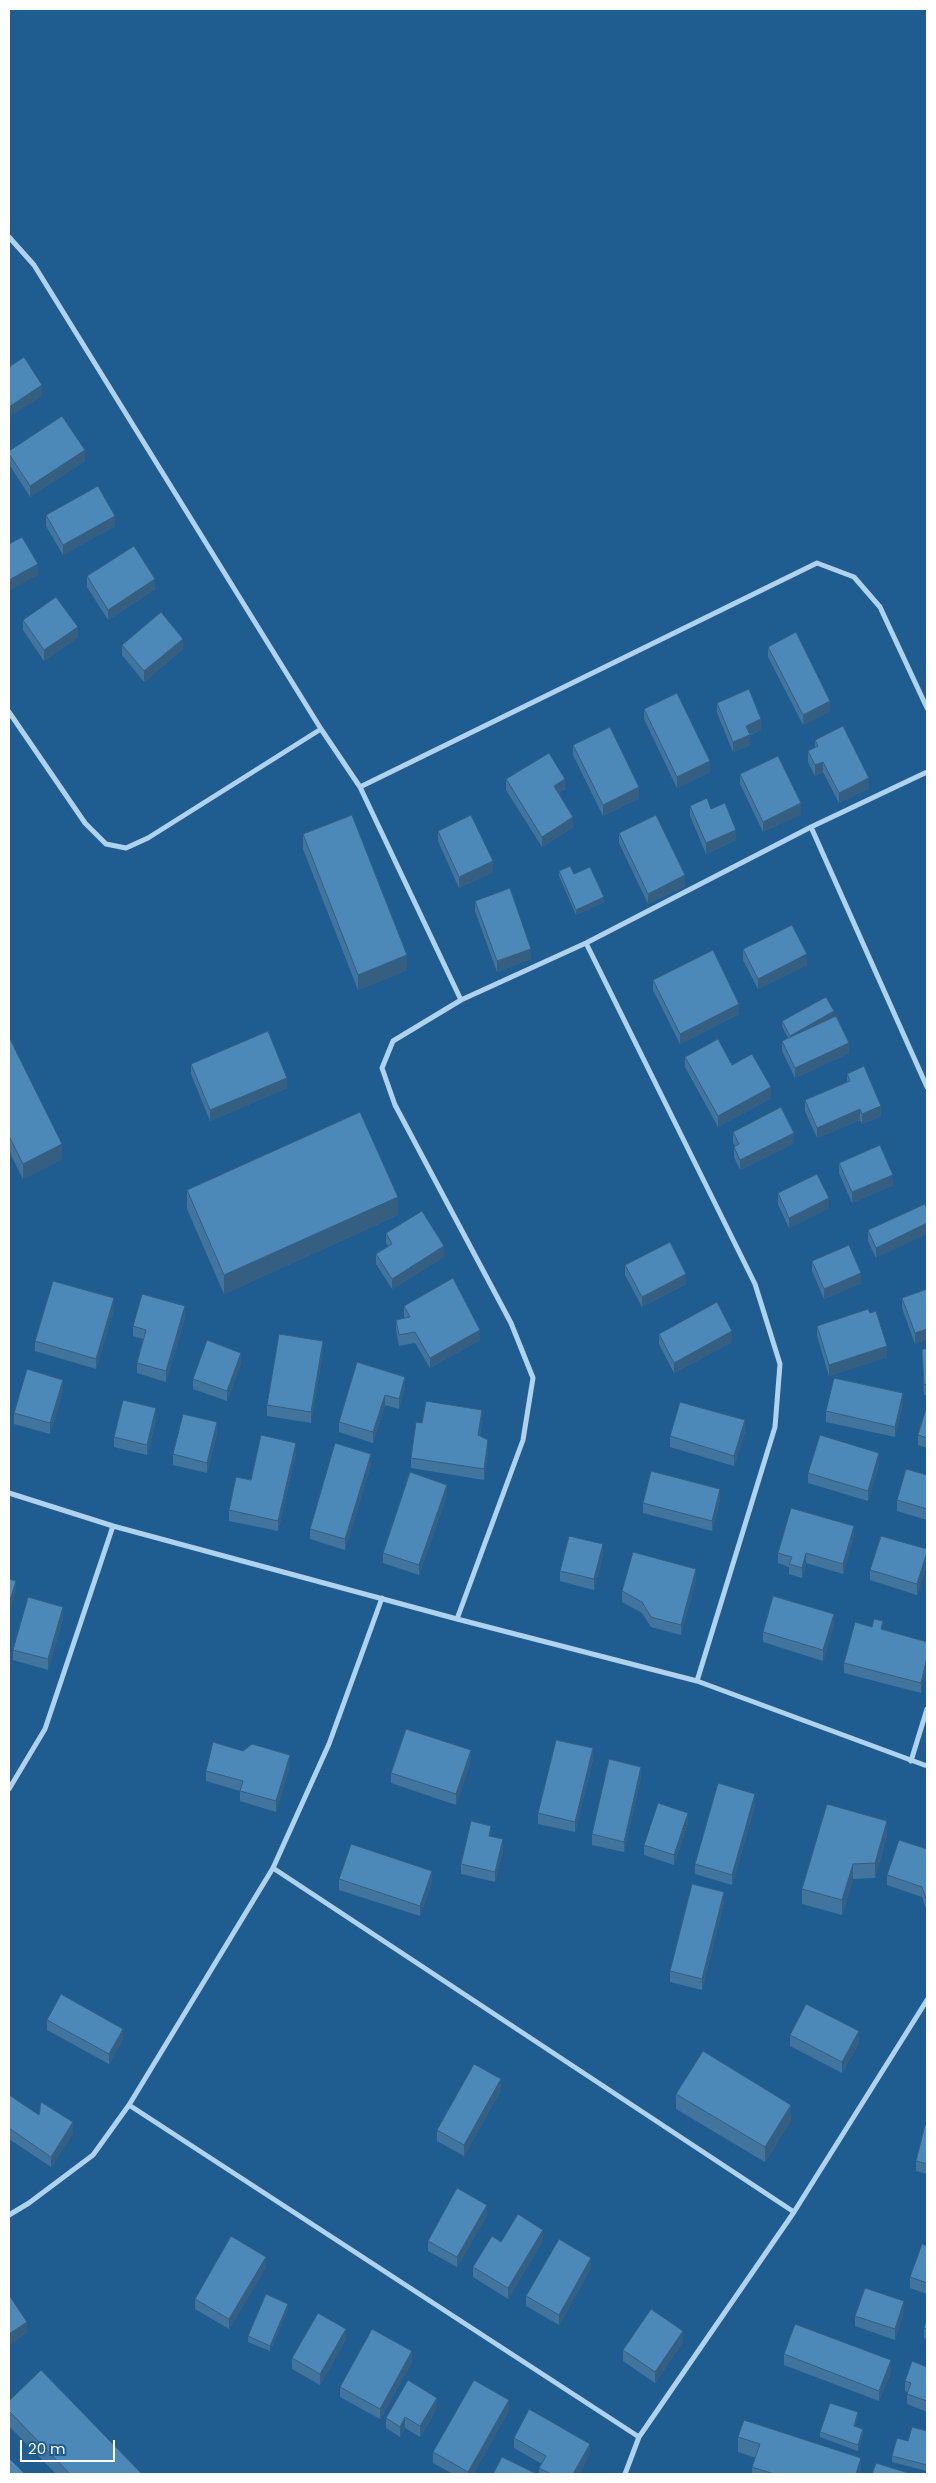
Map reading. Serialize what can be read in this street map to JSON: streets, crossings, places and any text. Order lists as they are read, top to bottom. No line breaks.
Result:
{"scale_bar":"20 m"}
